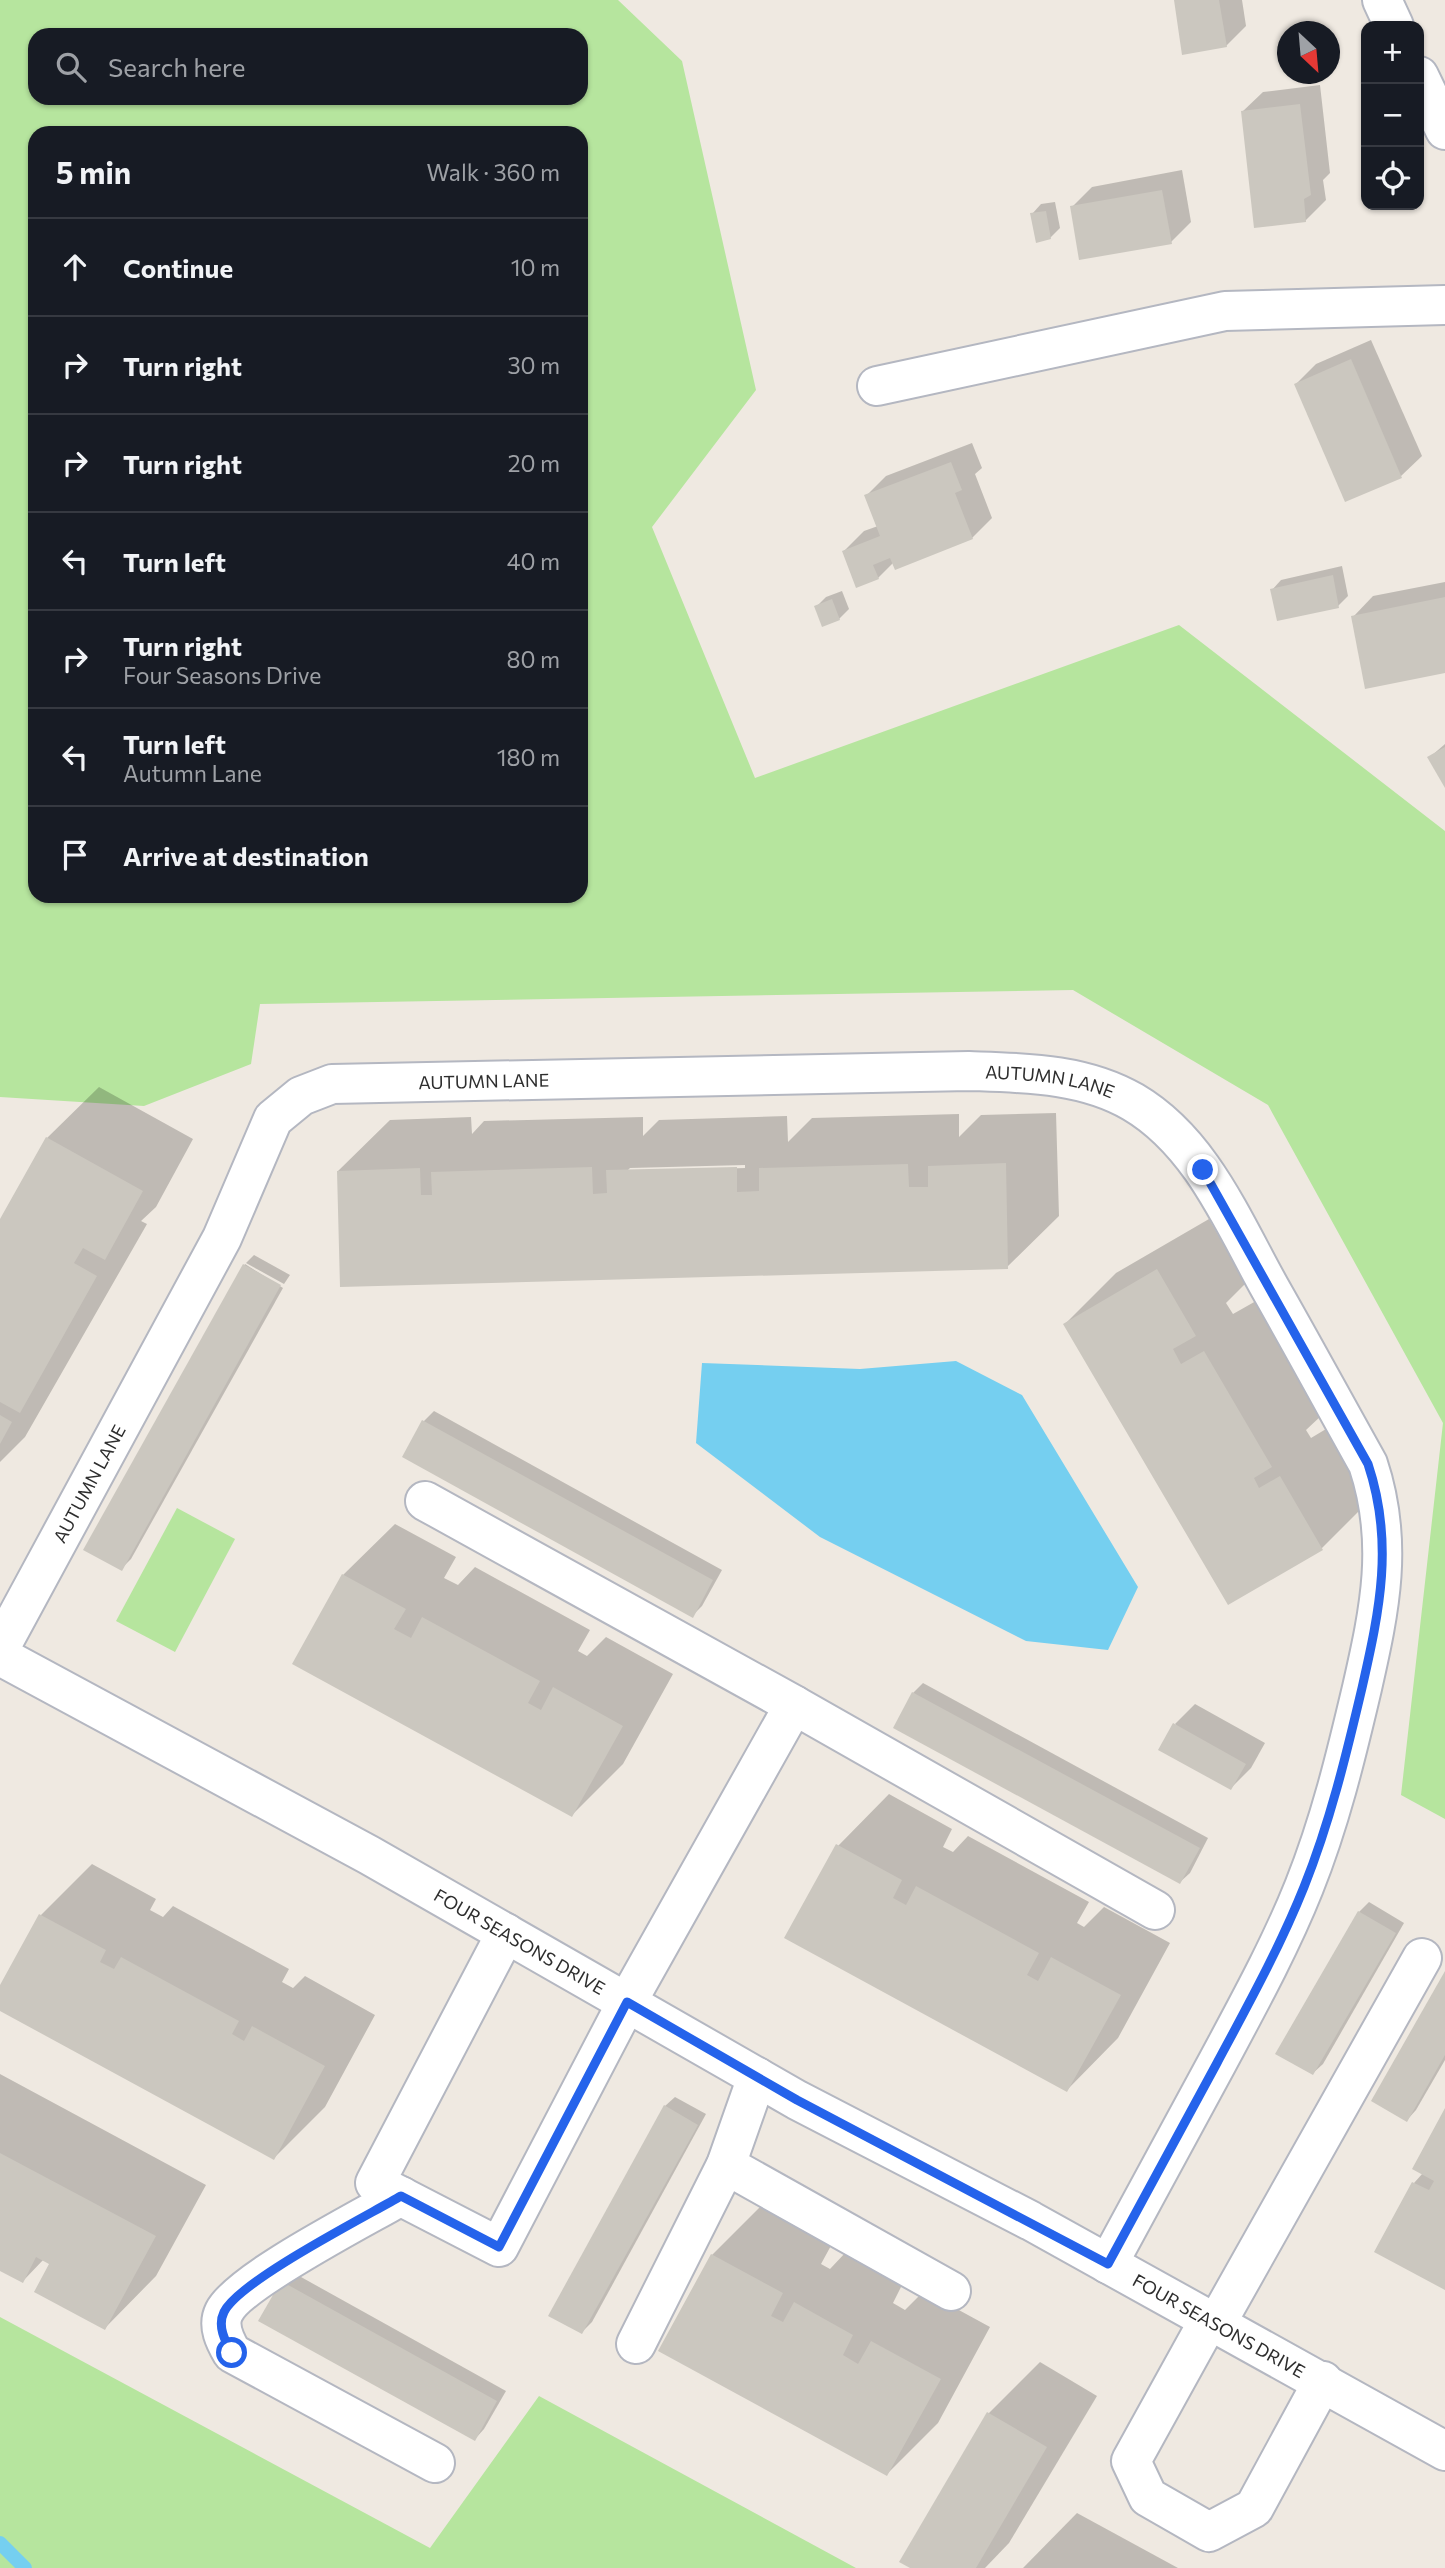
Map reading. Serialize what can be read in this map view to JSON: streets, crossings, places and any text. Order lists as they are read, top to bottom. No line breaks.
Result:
{"streets":{"street":["AUTUMN LANE","FOUR SEASONS DRIVE"]},"crossings":[["AUTUMN LANE","FOUR SEASONS DRIVE"]],"north":"bottom right","page":{"map_buttons":["+","−"],"search":"Search here","heading":["5 min","Walk · 360 m"],"list":[["Continue","10 m"],["Turn right","30 m"],["Turn right","20 m"],["Turn left","40 m"],["Turn right","Four Seasons Drive","80 m"],["Turn left","Autumn Lane","180 m"],"Arrive at destination"]}}
